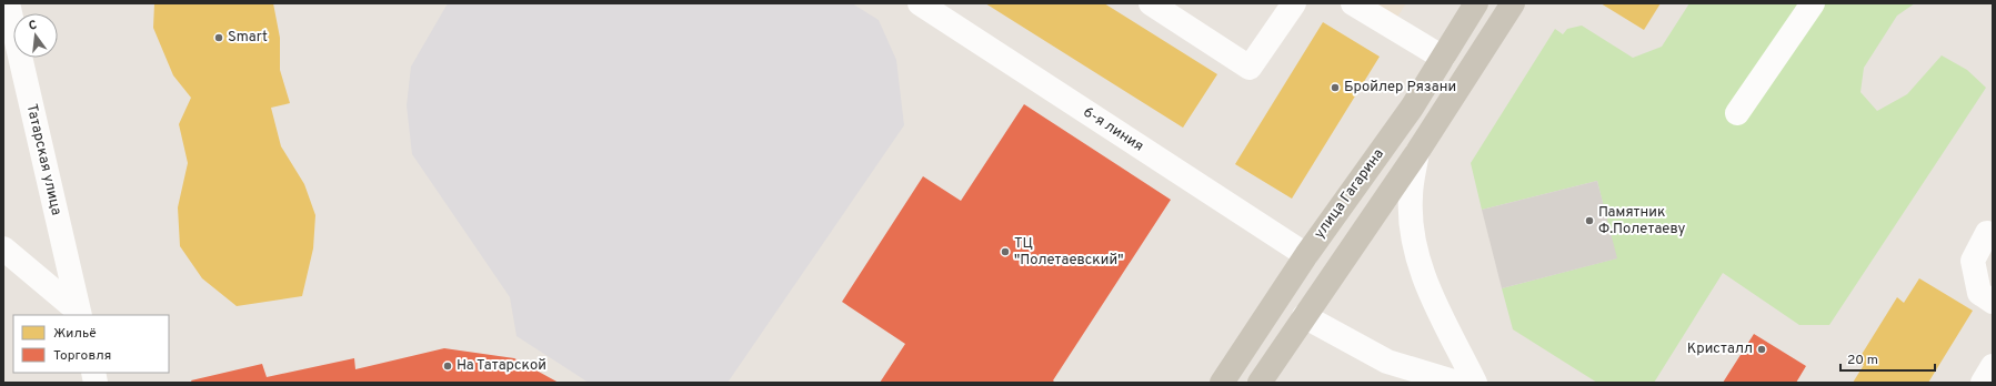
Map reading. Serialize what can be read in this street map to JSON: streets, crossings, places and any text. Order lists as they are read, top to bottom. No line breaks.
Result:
{"streets":{"main road":["улица Гагарина"],"street":["6-я линия","Татарская улица"]},"crossings":[["6-я линия","улица Гагарина"]],"places":["Smart","Бройлер Рязани","Памятник Ф.Полетаеву","ТЦ \"Полетаевский\"","Кристалл","На Татарской"],"legend":["Жильё","Торговля"],"scale_bar":"20 m","north":"top"}
